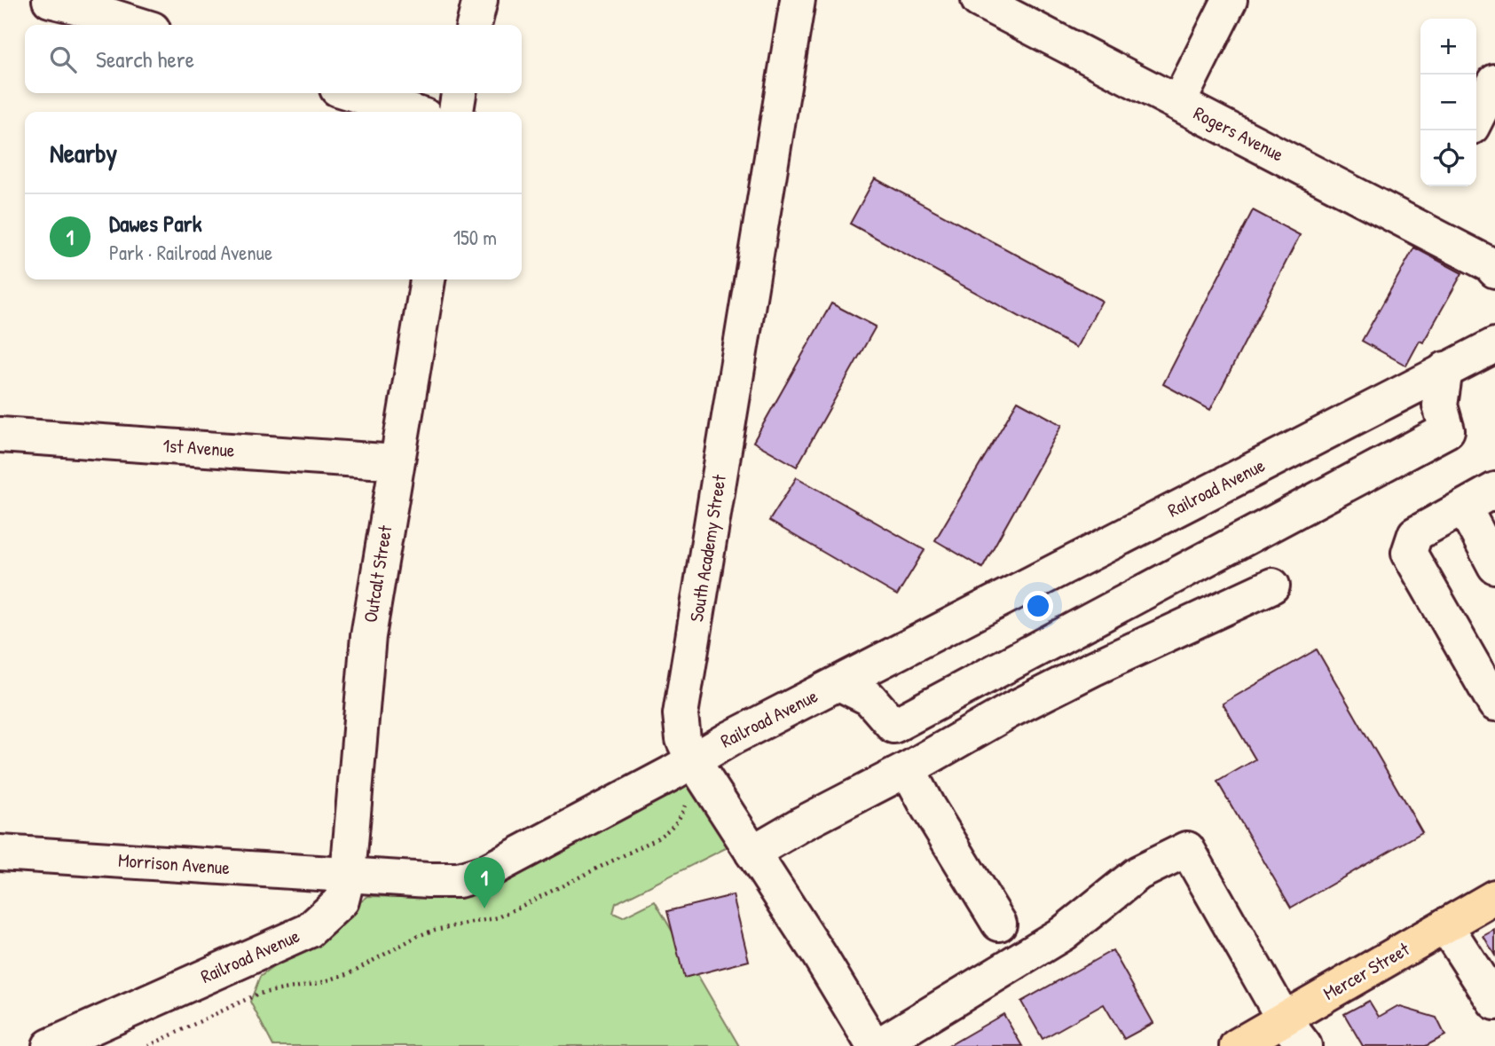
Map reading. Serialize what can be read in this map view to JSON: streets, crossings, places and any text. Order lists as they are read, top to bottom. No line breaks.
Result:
{"streets":{"main road":["Mercer Street"],"street":["Rogers Avenue","1st Avenue","Railroad Avenue","South Academy Street","Outcalt Street","Morrison Avenue"]},"crossings":[["1st Avenue","Outcalt Street"],["Railroad Avenue","South Academy Street"],["Railroad Avenue","Outcalt Street"],["Railroad Avenue","Morrison Avenue"],["Outcalt Street","Morrison Avenue"]],"page":{"map_buttons":["+","−"],"search":"Search here","heading":"Nearby","list":[{"mark":"1","name":"Dawes Park","note":"Park · Railroad Avenue","value":"150 m"}],"pins":"1"}}
